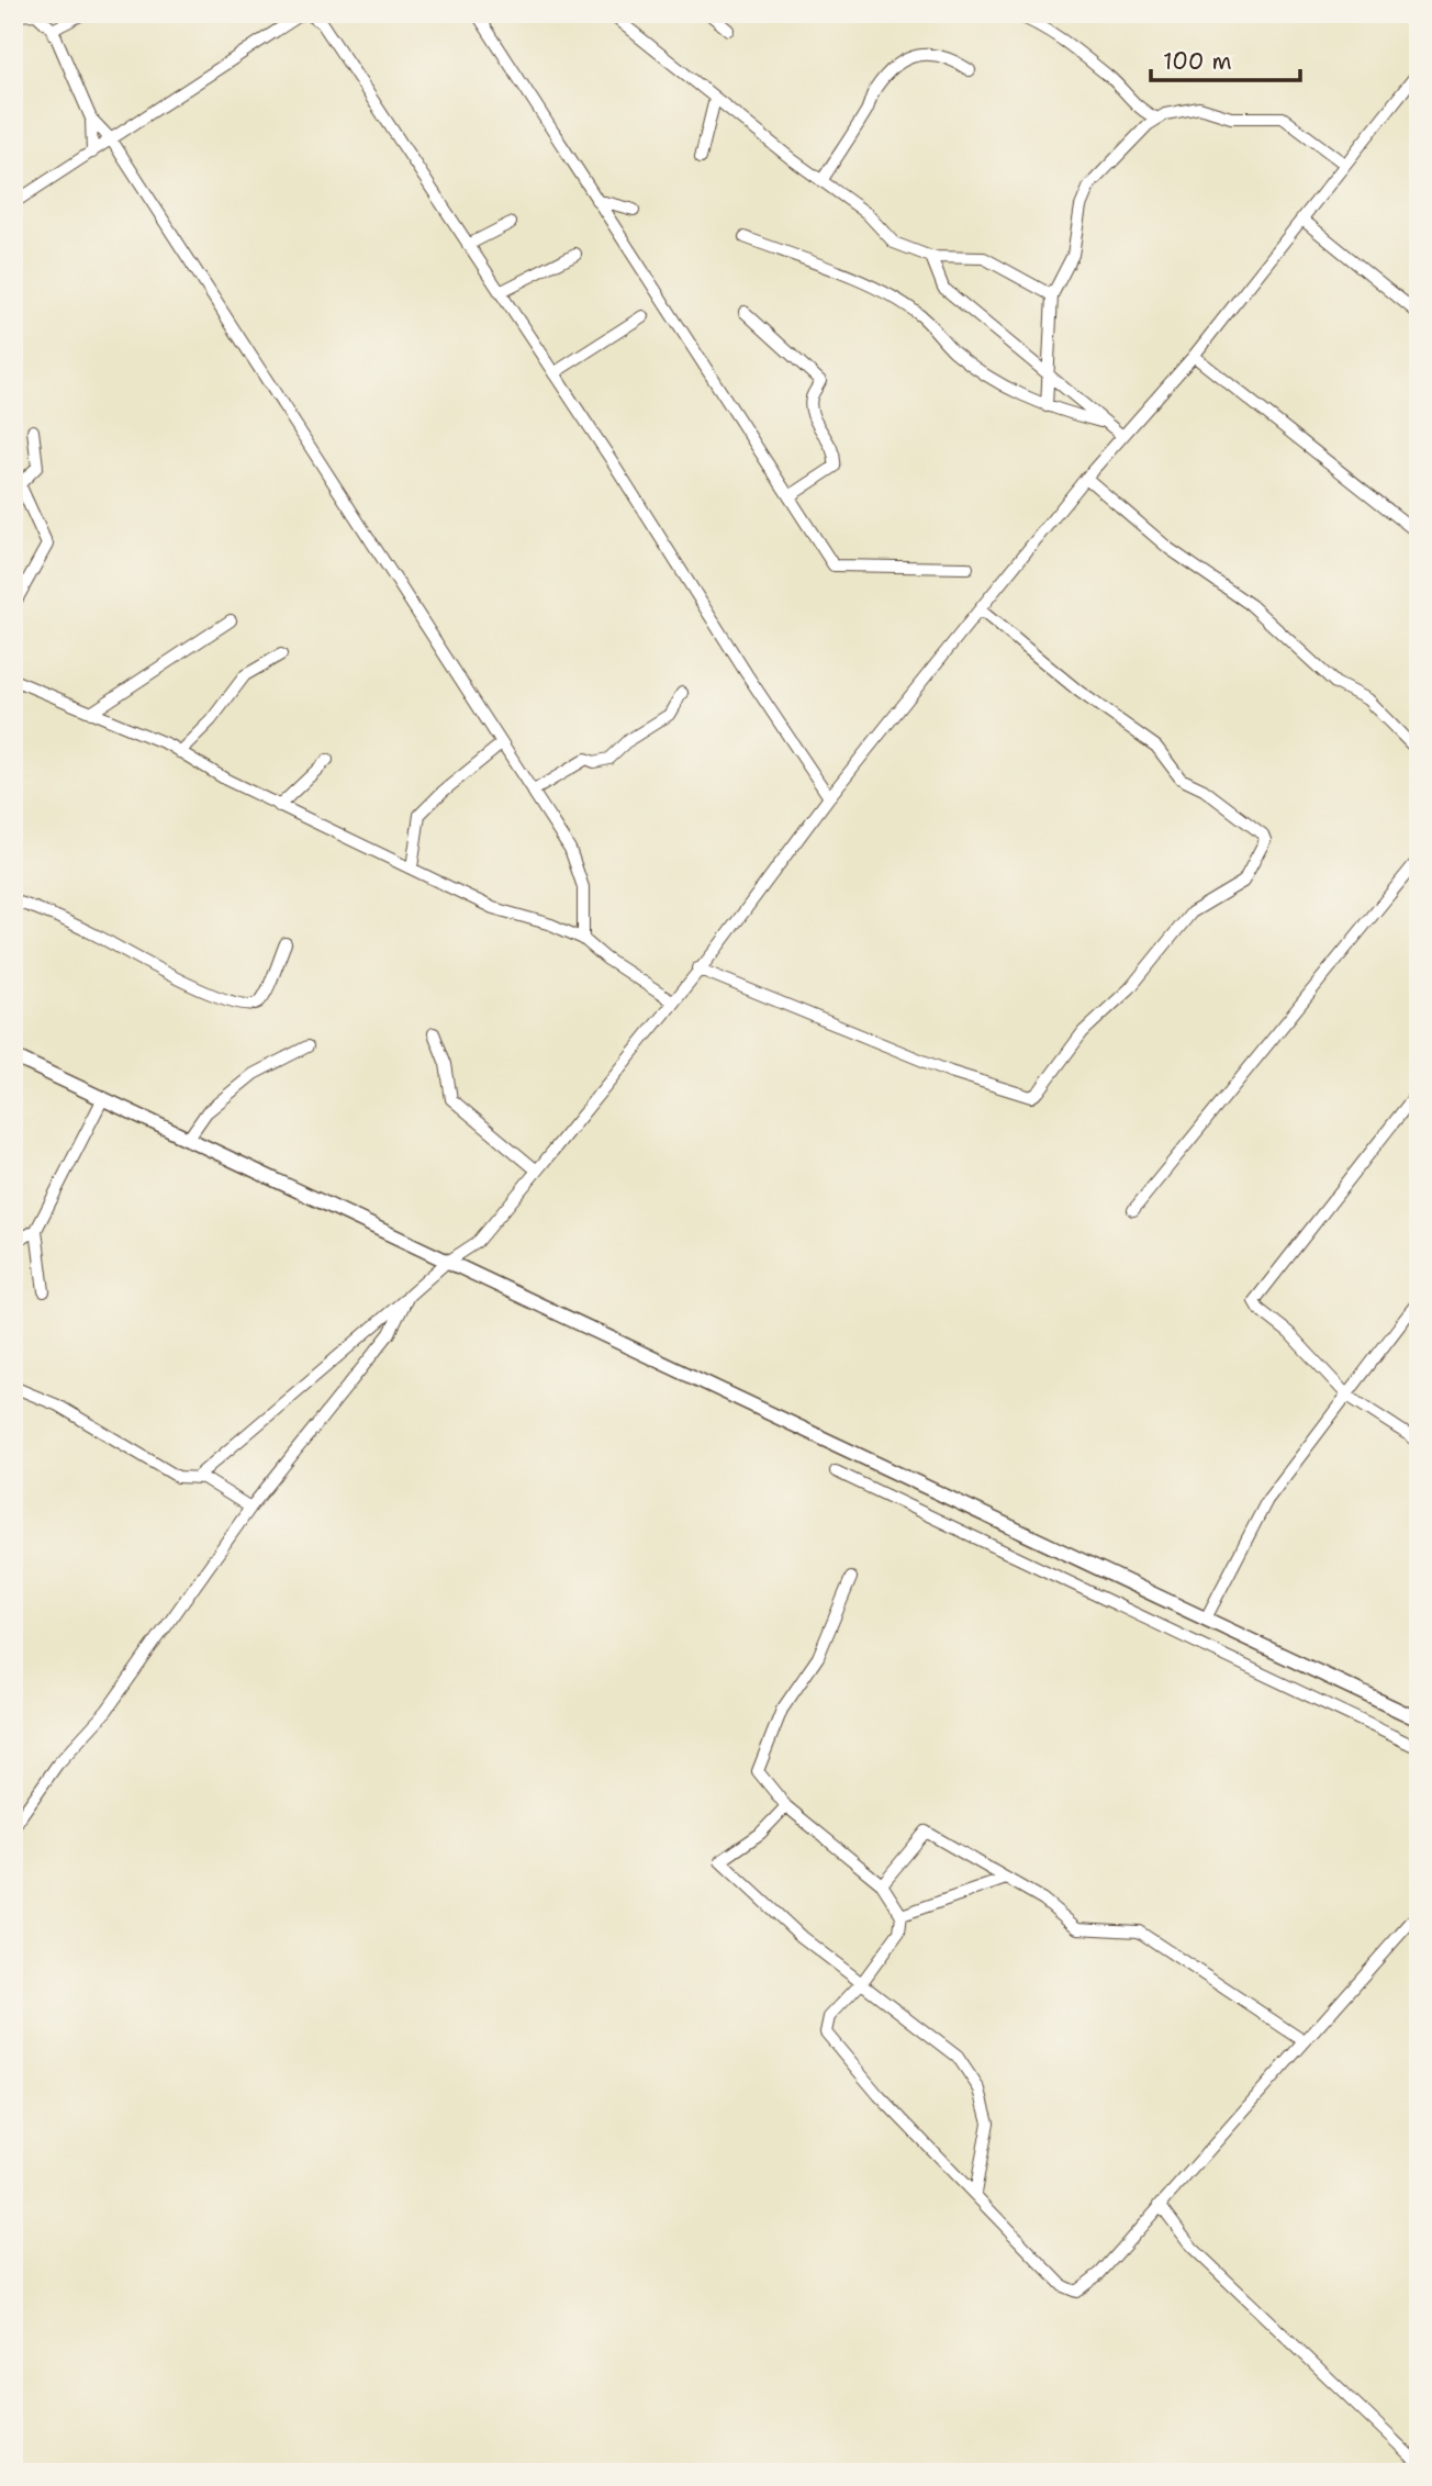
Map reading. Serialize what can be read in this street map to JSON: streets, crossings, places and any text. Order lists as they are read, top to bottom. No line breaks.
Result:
{"scale_bar":"100 m"}
